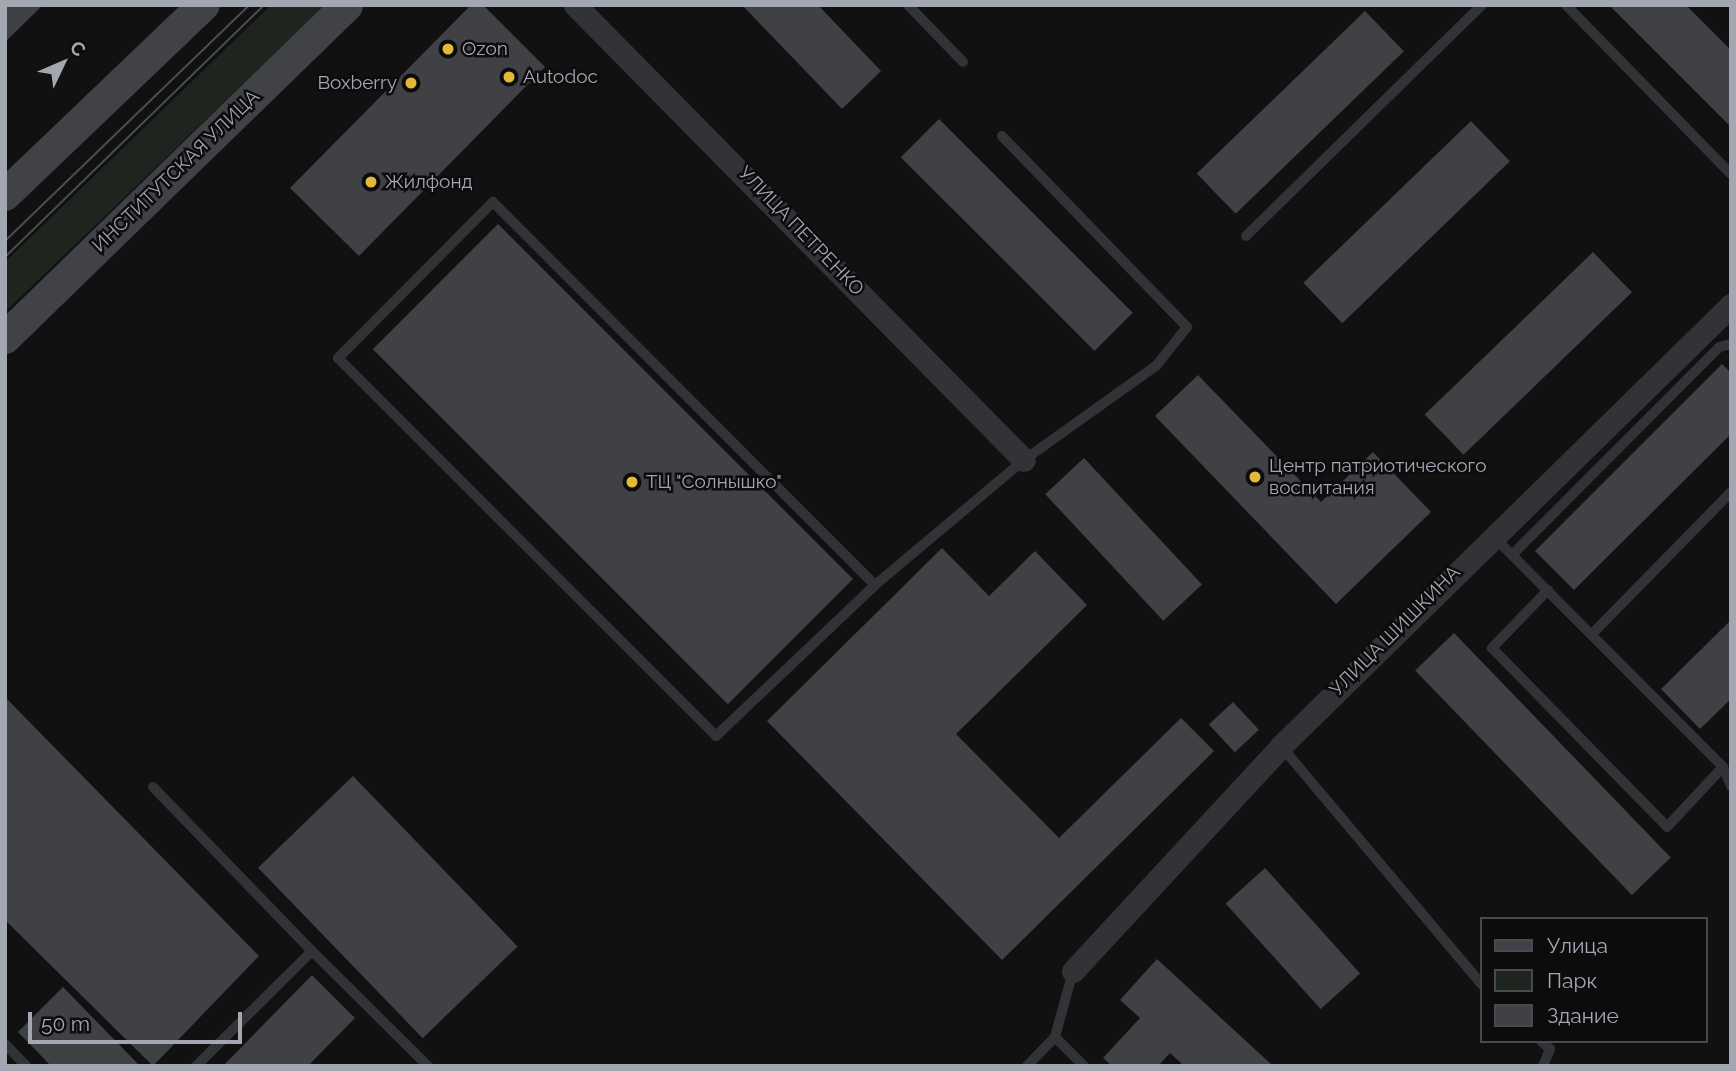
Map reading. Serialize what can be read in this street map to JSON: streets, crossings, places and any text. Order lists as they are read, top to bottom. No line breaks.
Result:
{"streets":{"main road":["ИНСТИТУТСКАЯ УЛИЦА"],"street":["УЛИЦА ПЕТРЕНКО","УЛИЦА ШИШКИНА"]},"places":["Ozon","Autodoc","Boxberry","Жилфонд","Центр патриотического воспитания","ТЦ \"Солнышко\""],"legend":["Улица","Парк","Здание"],"scale_bar":"50 m","north":"top right"}
